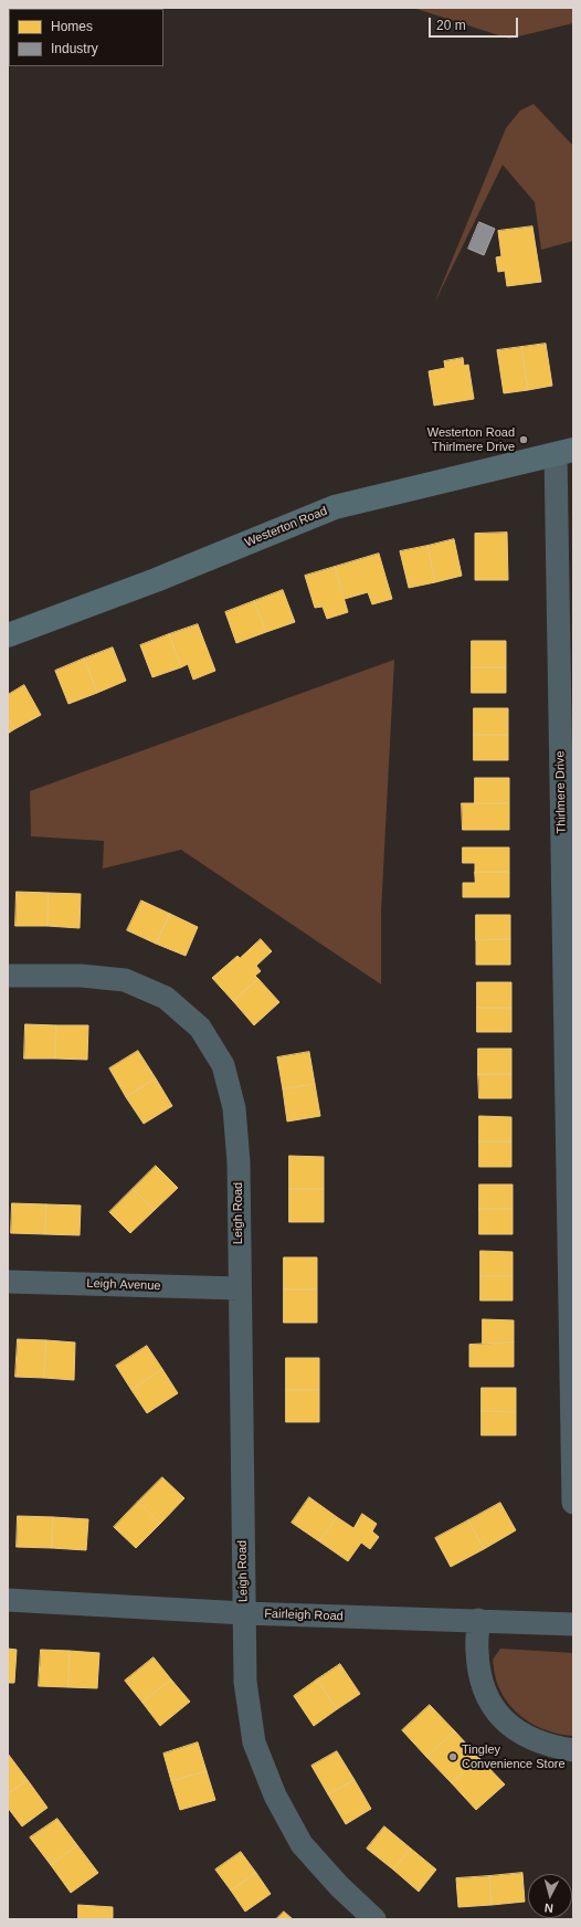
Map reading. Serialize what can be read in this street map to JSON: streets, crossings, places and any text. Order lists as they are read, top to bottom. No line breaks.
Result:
{"streets":{"street":["Westerton Road","Thirlmere Drive","Leigh Road","Leigh Avenue","Fairleigh Road"]},"crossings":[["Westerton Road","Thirlmere Drive"],["Leigh Road","Leigh Avenue"],["Leigh Road","Fairleigh Road"]],"places":["Westerton Road Thirlmere Drive","Tingley Convenience Store"],"legend":["Homes","Industry"],"scale_bar":"20 m","north":"bottom"}
